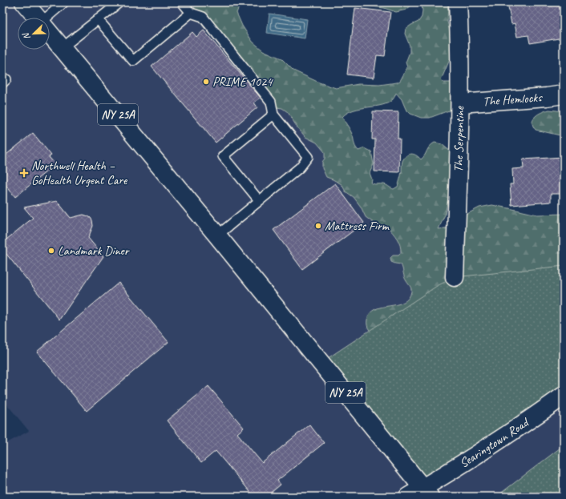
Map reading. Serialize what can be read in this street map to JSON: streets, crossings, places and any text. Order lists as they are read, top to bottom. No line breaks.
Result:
{"streets":{"main road":["The Hemlocks","NY 25A","The Serpentine","Searingtown Road"]},"crossings":[["The Hemlocks","The Serpentine"],["NY 25A","Searingtown Road"]],"places":{"other":["PRIME 1024","Mattress Firm","Landmark Diner"],"health":["Northwell Health – GoHealth Urgent Care"]},"north":"bottom left"}
